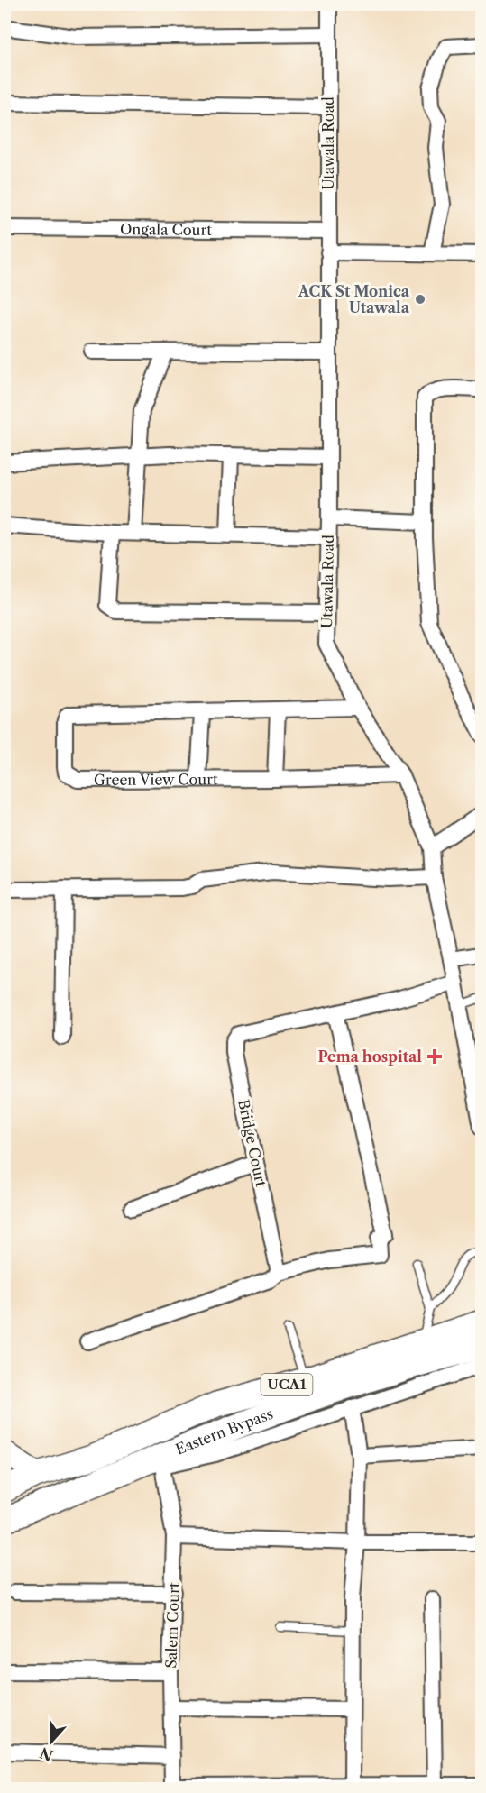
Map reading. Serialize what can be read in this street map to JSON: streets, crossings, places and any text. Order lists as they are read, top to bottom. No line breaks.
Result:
{"streets":{"main road":["UCA1","Eastern Bypass"],"street":["Utawala Road","Ongala Court","Green View Court","Bridge Court","Salem Court"]},"crossings":[["Utawala Road","Ongala Court"],["Utawala Road","Green View Court"],["Utawala Road","Bridge Court"],["Eastern Bypass","Salem Court"]],"places":{"other":["ACK St Monica Utawala"],"health":["Pema hospital"]},"north":"bottom"}
